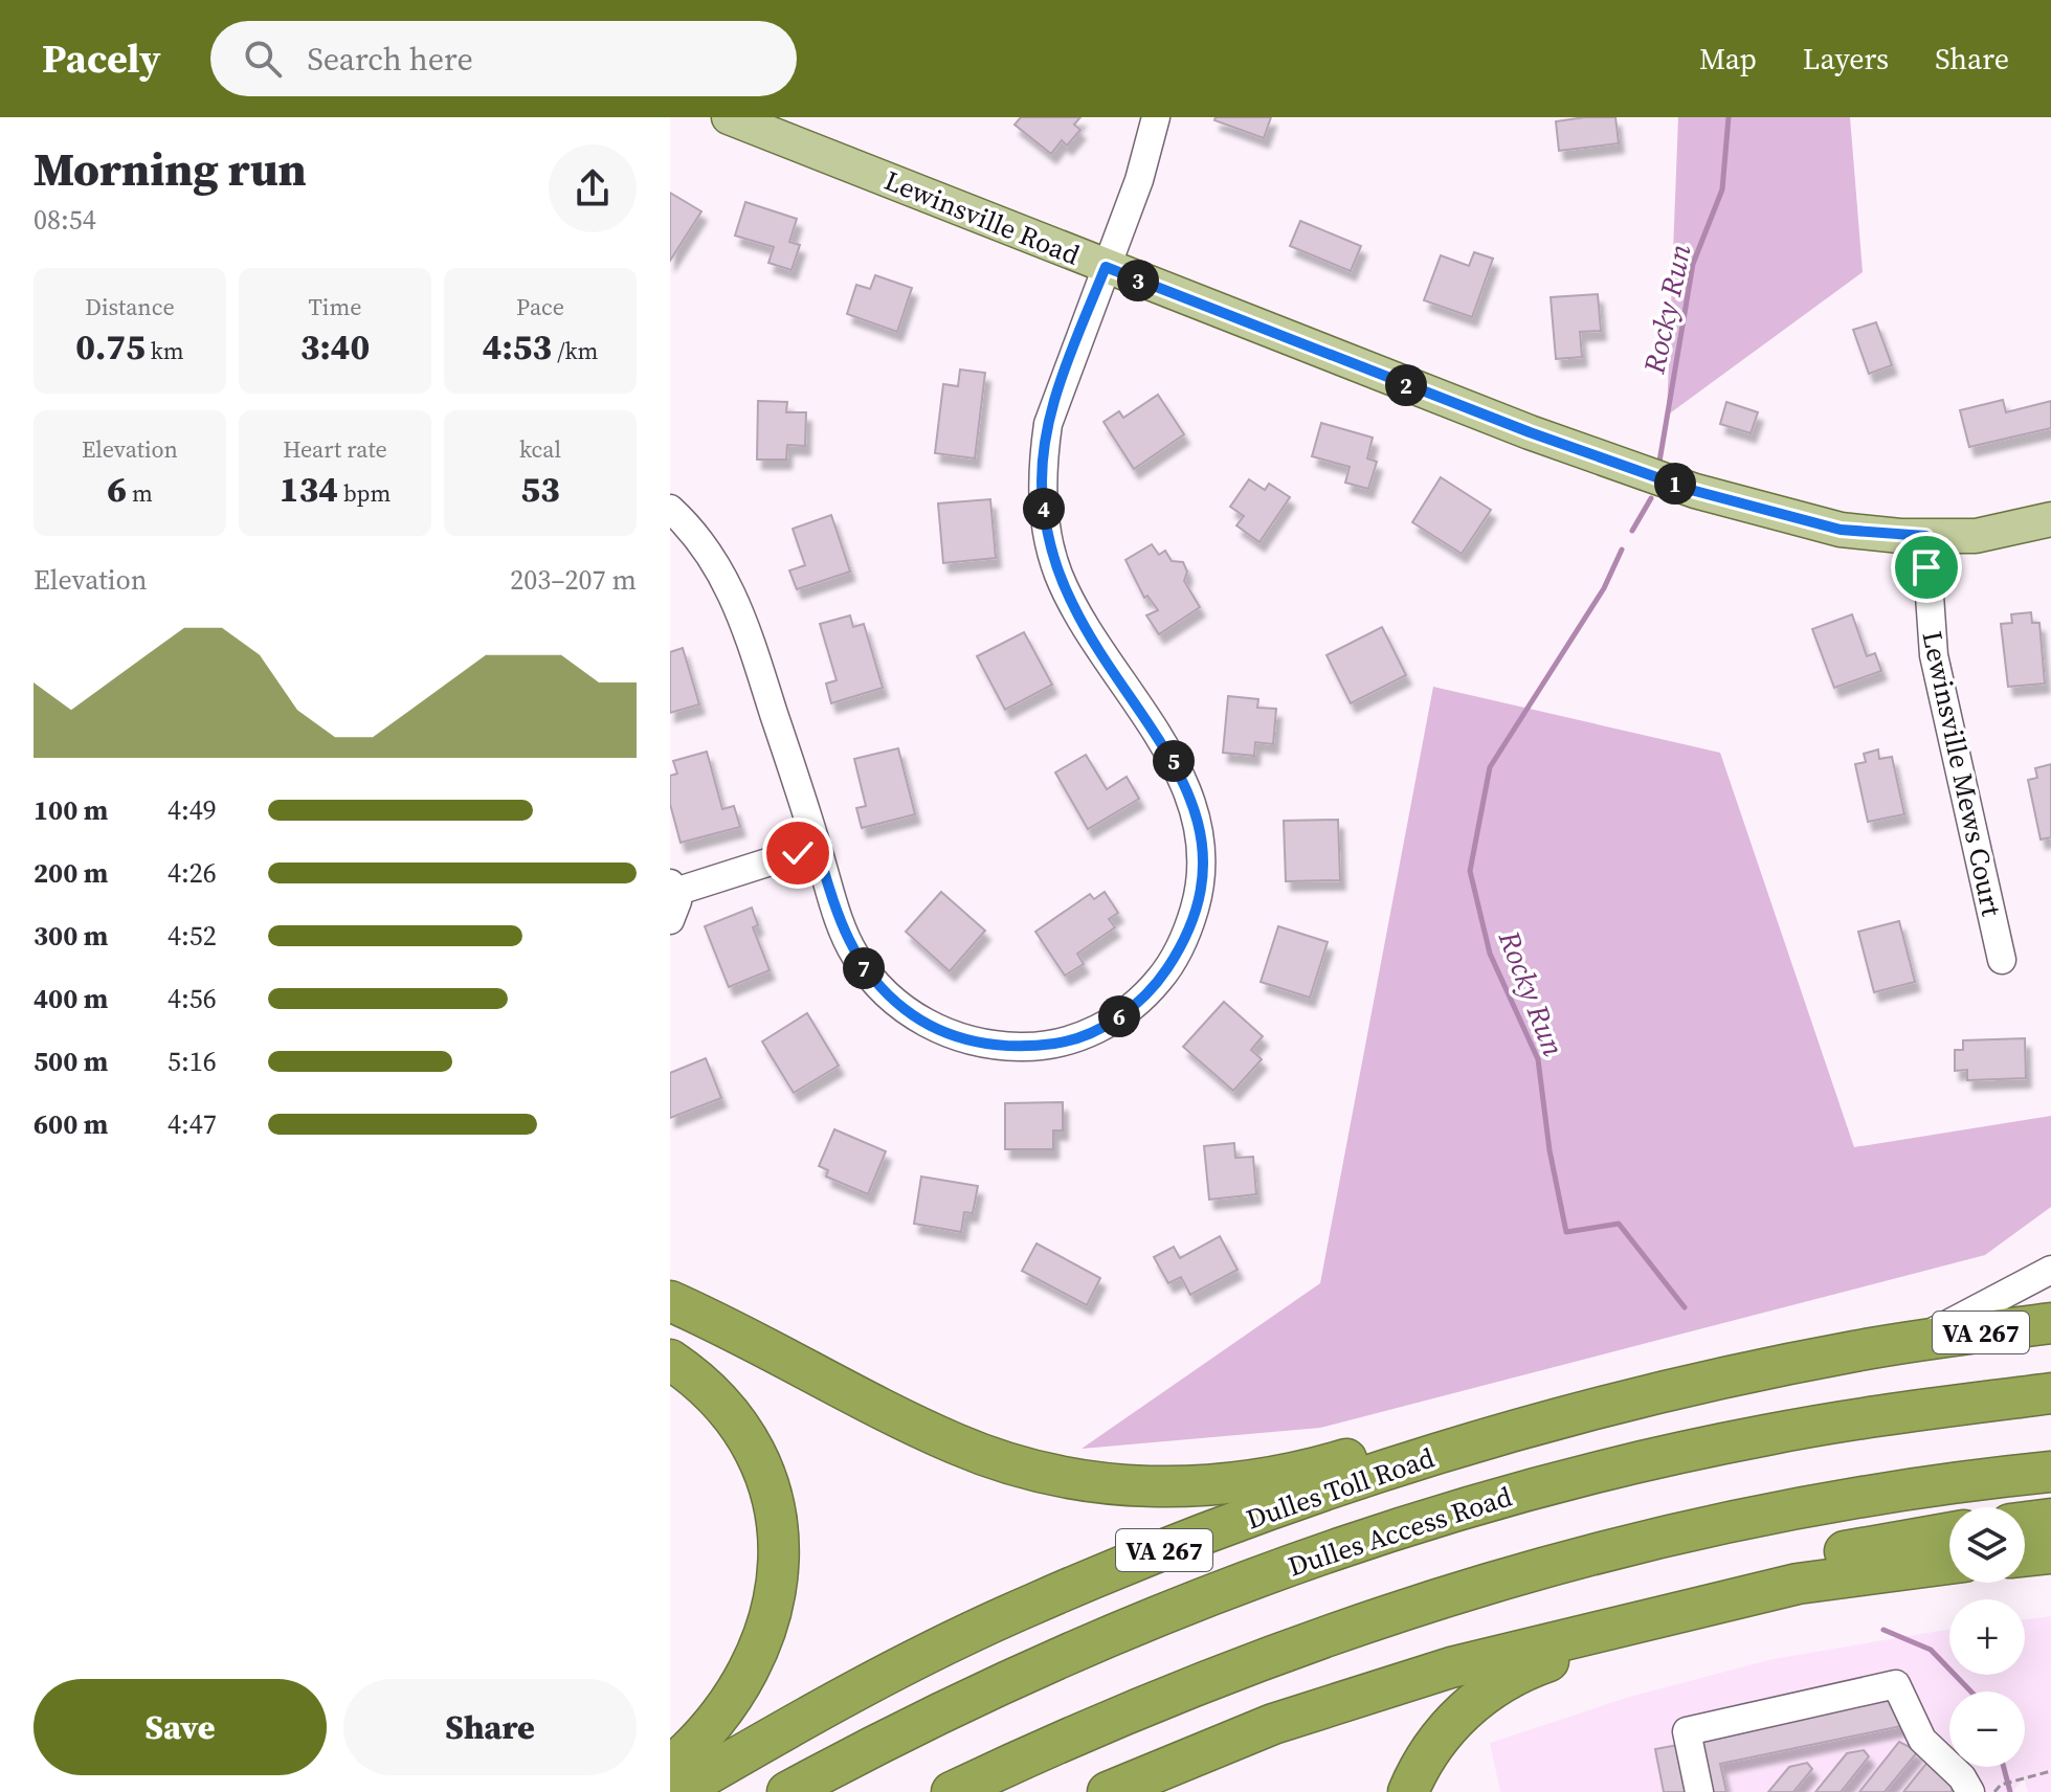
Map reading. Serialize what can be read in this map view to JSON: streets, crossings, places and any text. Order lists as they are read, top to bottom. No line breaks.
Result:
{"streets":{"highway":["VA 267","Dulles Toll Road","Dulles Access Road"],"main road":["Lewinsville Road"],"street":["Lewinsville Mews Court"]},"crossings":[["Lewinsville Road","Lewinsville Mews Court"]],"water":["Rocky Run"],"page":{"header":"Pacely","search":"Search here","nav":["Map","Layers","Share"],"heading":["Morning run","08:54"],"stats":[["Distance","0.75 km"],["Time","3:40"],["Pace","4:53 /km"],["Elevation","6 m"],["Heart rate","134 bpm"],["kcal","53"]],"pins":["3","2","1","4","5","7","6"],"chart":["Elevation","203–207 m"],"list":[{"name":"100 m","note":"4:49"},{"name":"200 m","note":"4:26"},{"name":"300 m","note":"4:52"},{"name":"400 m","note":"4:56"},{"name":"500 m","note":"5:16"},{"name":"600 m","note":"4:47"}],"map_buttons":["+","−"],"buttons":["Save","Share"]}}
